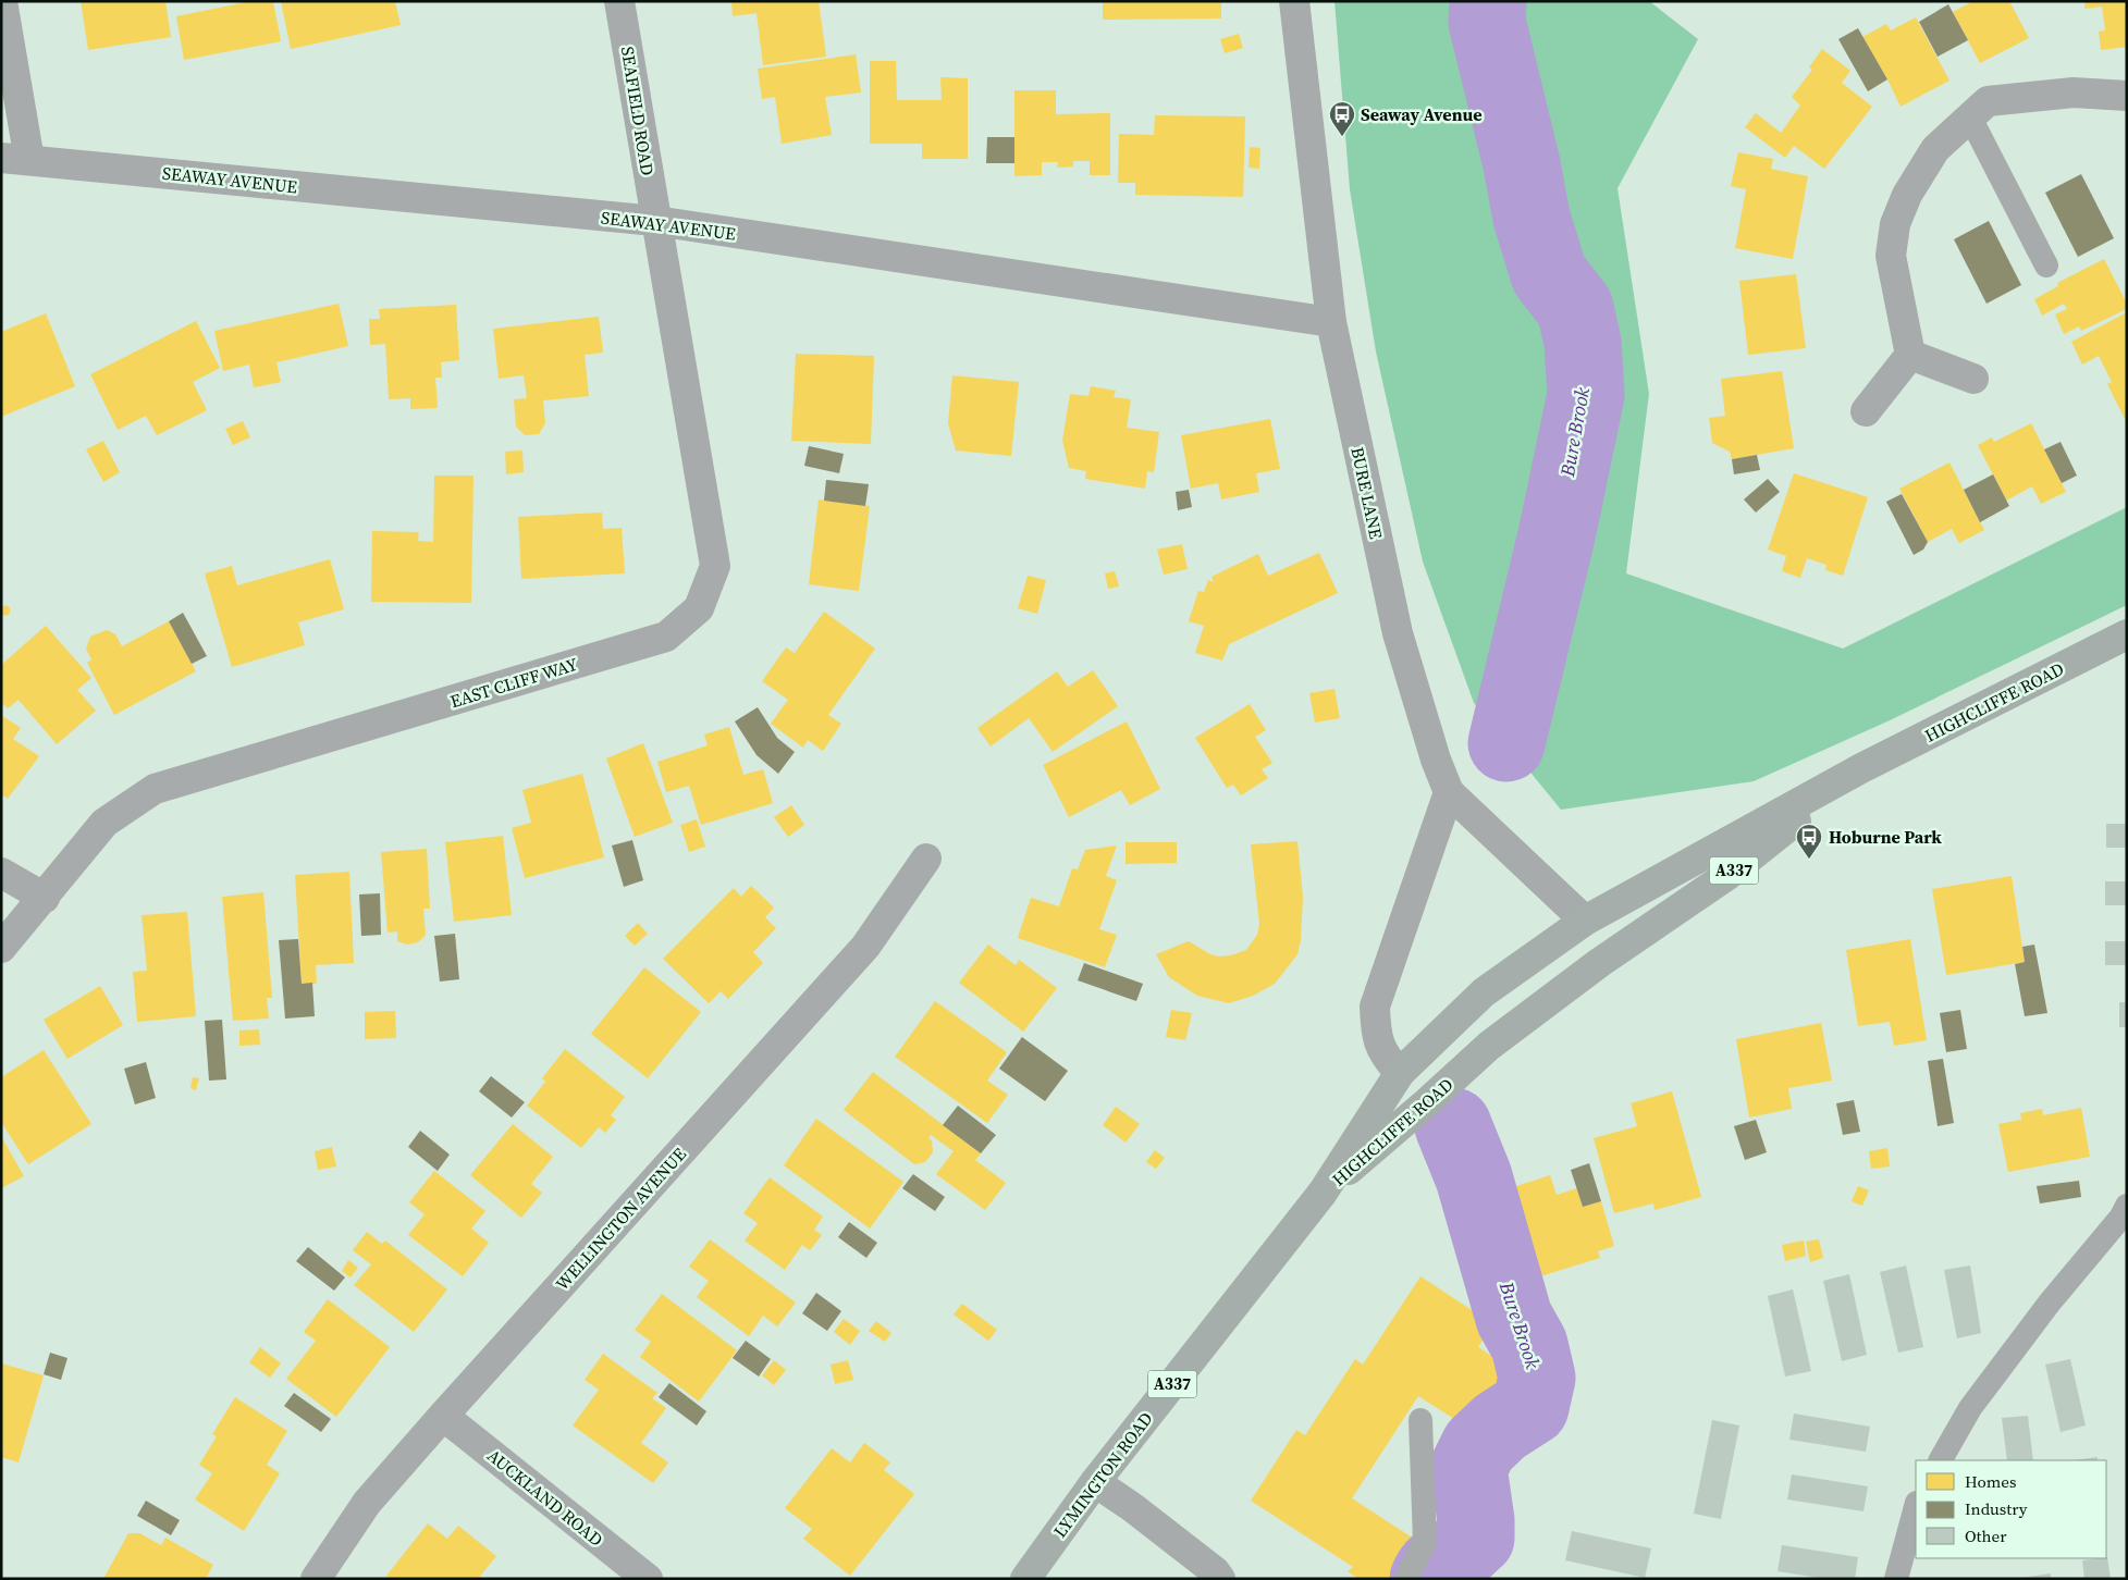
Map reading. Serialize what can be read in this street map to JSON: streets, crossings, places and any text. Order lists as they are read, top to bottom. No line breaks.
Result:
{"streets":{"main road":["HIGHCLIFFE ROAD","A337","LYMINGTON ROAD"],"street":["SEAFIELD ROAD","SEAWAY AVENUE","BURE LANE","EAST CLIFF WAY","WELLINGTON AVENUE","AUCKLAND ROAD"]},"crossings":[["SEAFIELD ROAD","SEAWAY AVENUE"],["SEAFIELD ROAD","EAST CLIFF WAY"],["SEAWAY AVENUE","BURE LANE"],["SEAWAY AVENUE","EAST CLIFF WAY"],["BURE LANE","HIGHCLIFFE ROAD"],["HIGHCLIFFE ROAD","LYMINGTON ROAD"],["WELLINGTON AVENUE","AUCKLAND ROAD"]],"water":["Bure Brook"],"places":{"bus stop":["Seaway Avenue","Hoburne Park"]},"legend":["Homes","Industry","Other"]}
